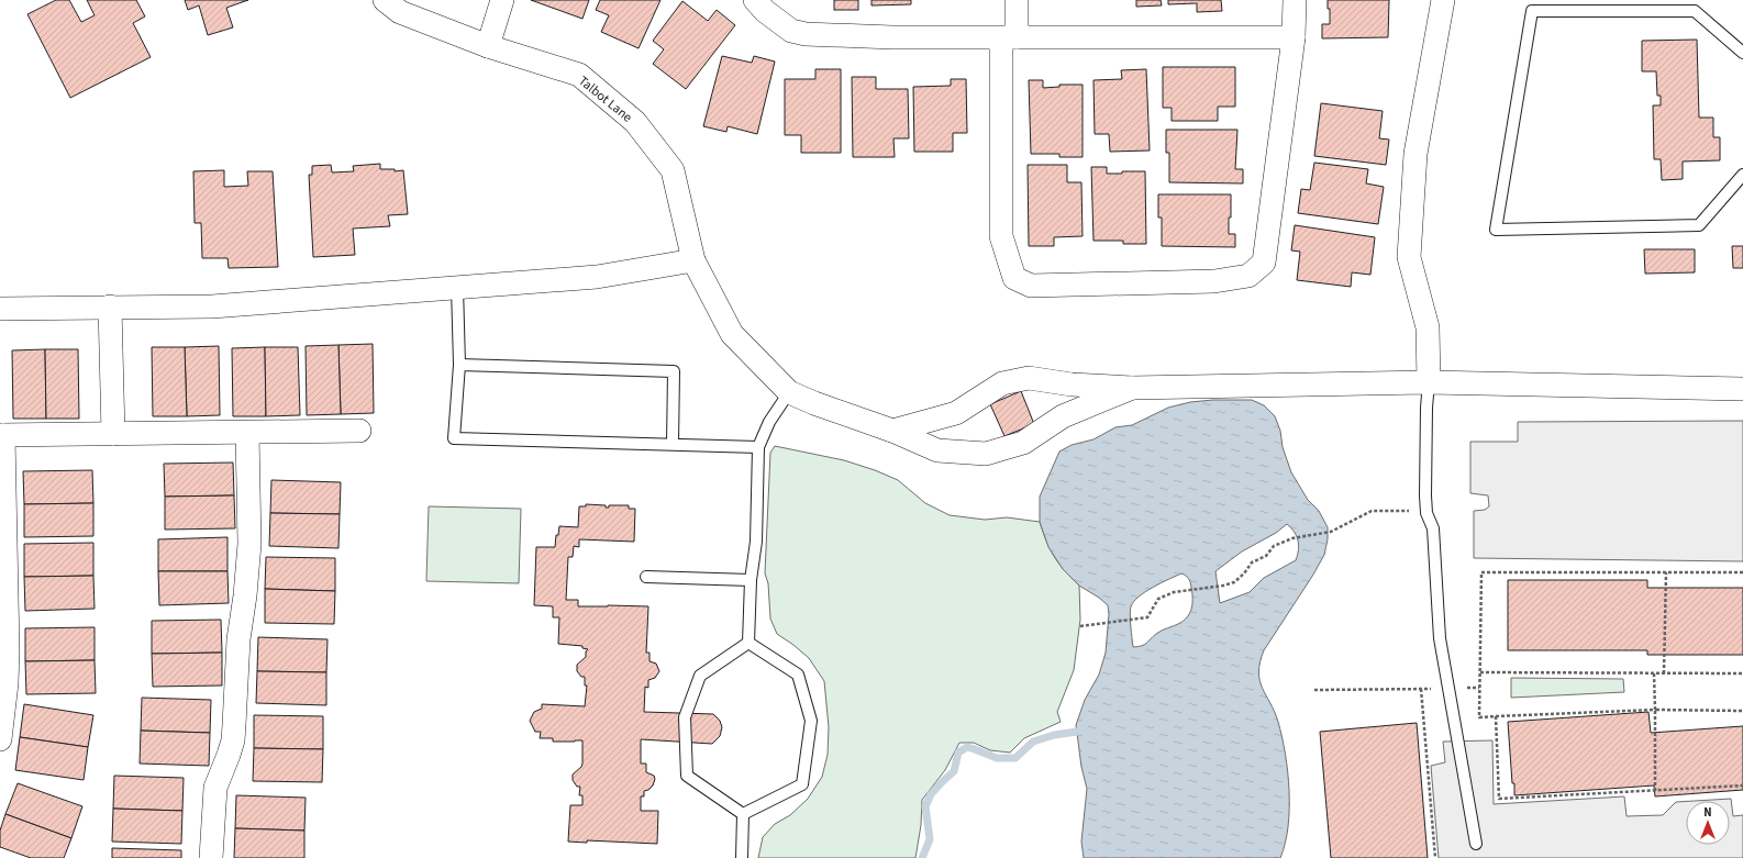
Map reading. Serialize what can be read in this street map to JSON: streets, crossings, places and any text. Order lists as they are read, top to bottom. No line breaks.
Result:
{"streets":{"street":["Talbot Lane"]},"north":"top"}
